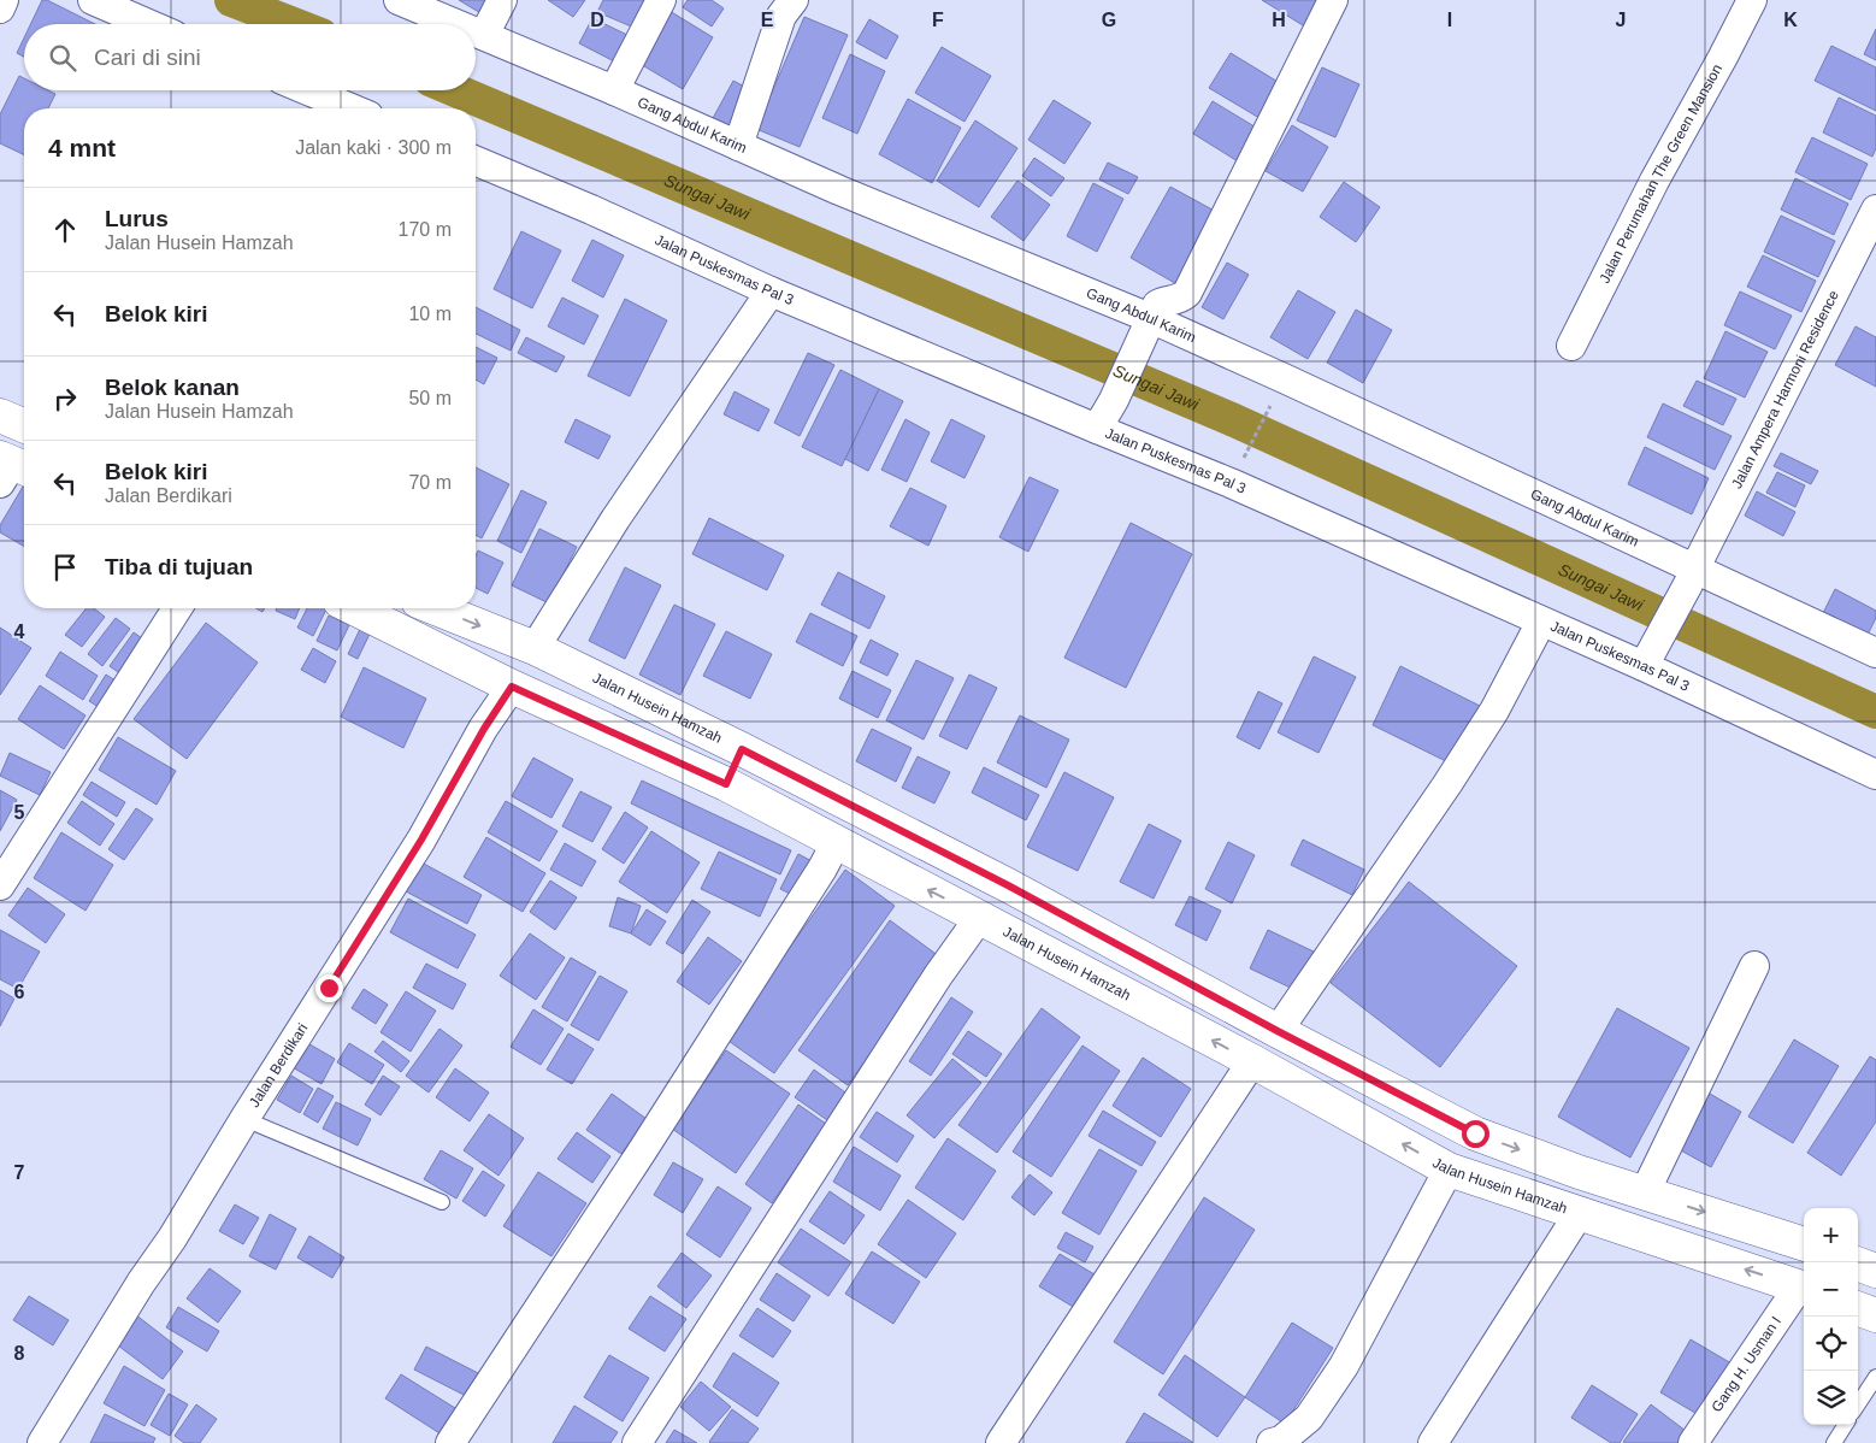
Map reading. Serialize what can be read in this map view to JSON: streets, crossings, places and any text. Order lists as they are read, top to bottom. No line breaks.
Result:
{"streets":{"street":["Gang Abdul Karim","Jalan Perumahan The Green Mansion","Jalan Puskesmas Pal 3","Jalan Ampera Harmoni Residence","Jalan Husein Hamzah","Jalan Berdikari","Gang H. Usman I"]},"crossings":[["Gang Abdul Karim","Jalan Ampera Harmoni Residence"],["Jalan Puskesmas Pal 3","Jalan Ampera Harmoni Residence"],["Jalan Husein Hamzah","Jalan Berdikari"],["Jalan Husein Hamzah","Gang H. Usman I"]],"water":["Sungai Jawi"],"page":{"search":"Cari di sini","heading":["4 mnt","Jalan kaki · 300 m"],"list":[["Lurus","Jalan Husein Hamzah","170 m"],["Belok kiri","10 m"],["Belok kanan","Jalan Husein Hamzah","50 m"],["Belok kiri","Jalan Berdikari","70 m"],"Tiba di tujuan"],"map_buttons":["+","−"]},"grid":{"columns":["D","E","F","G","H","I","J","K"],"rows":["4","5","6","7","8"]}}
